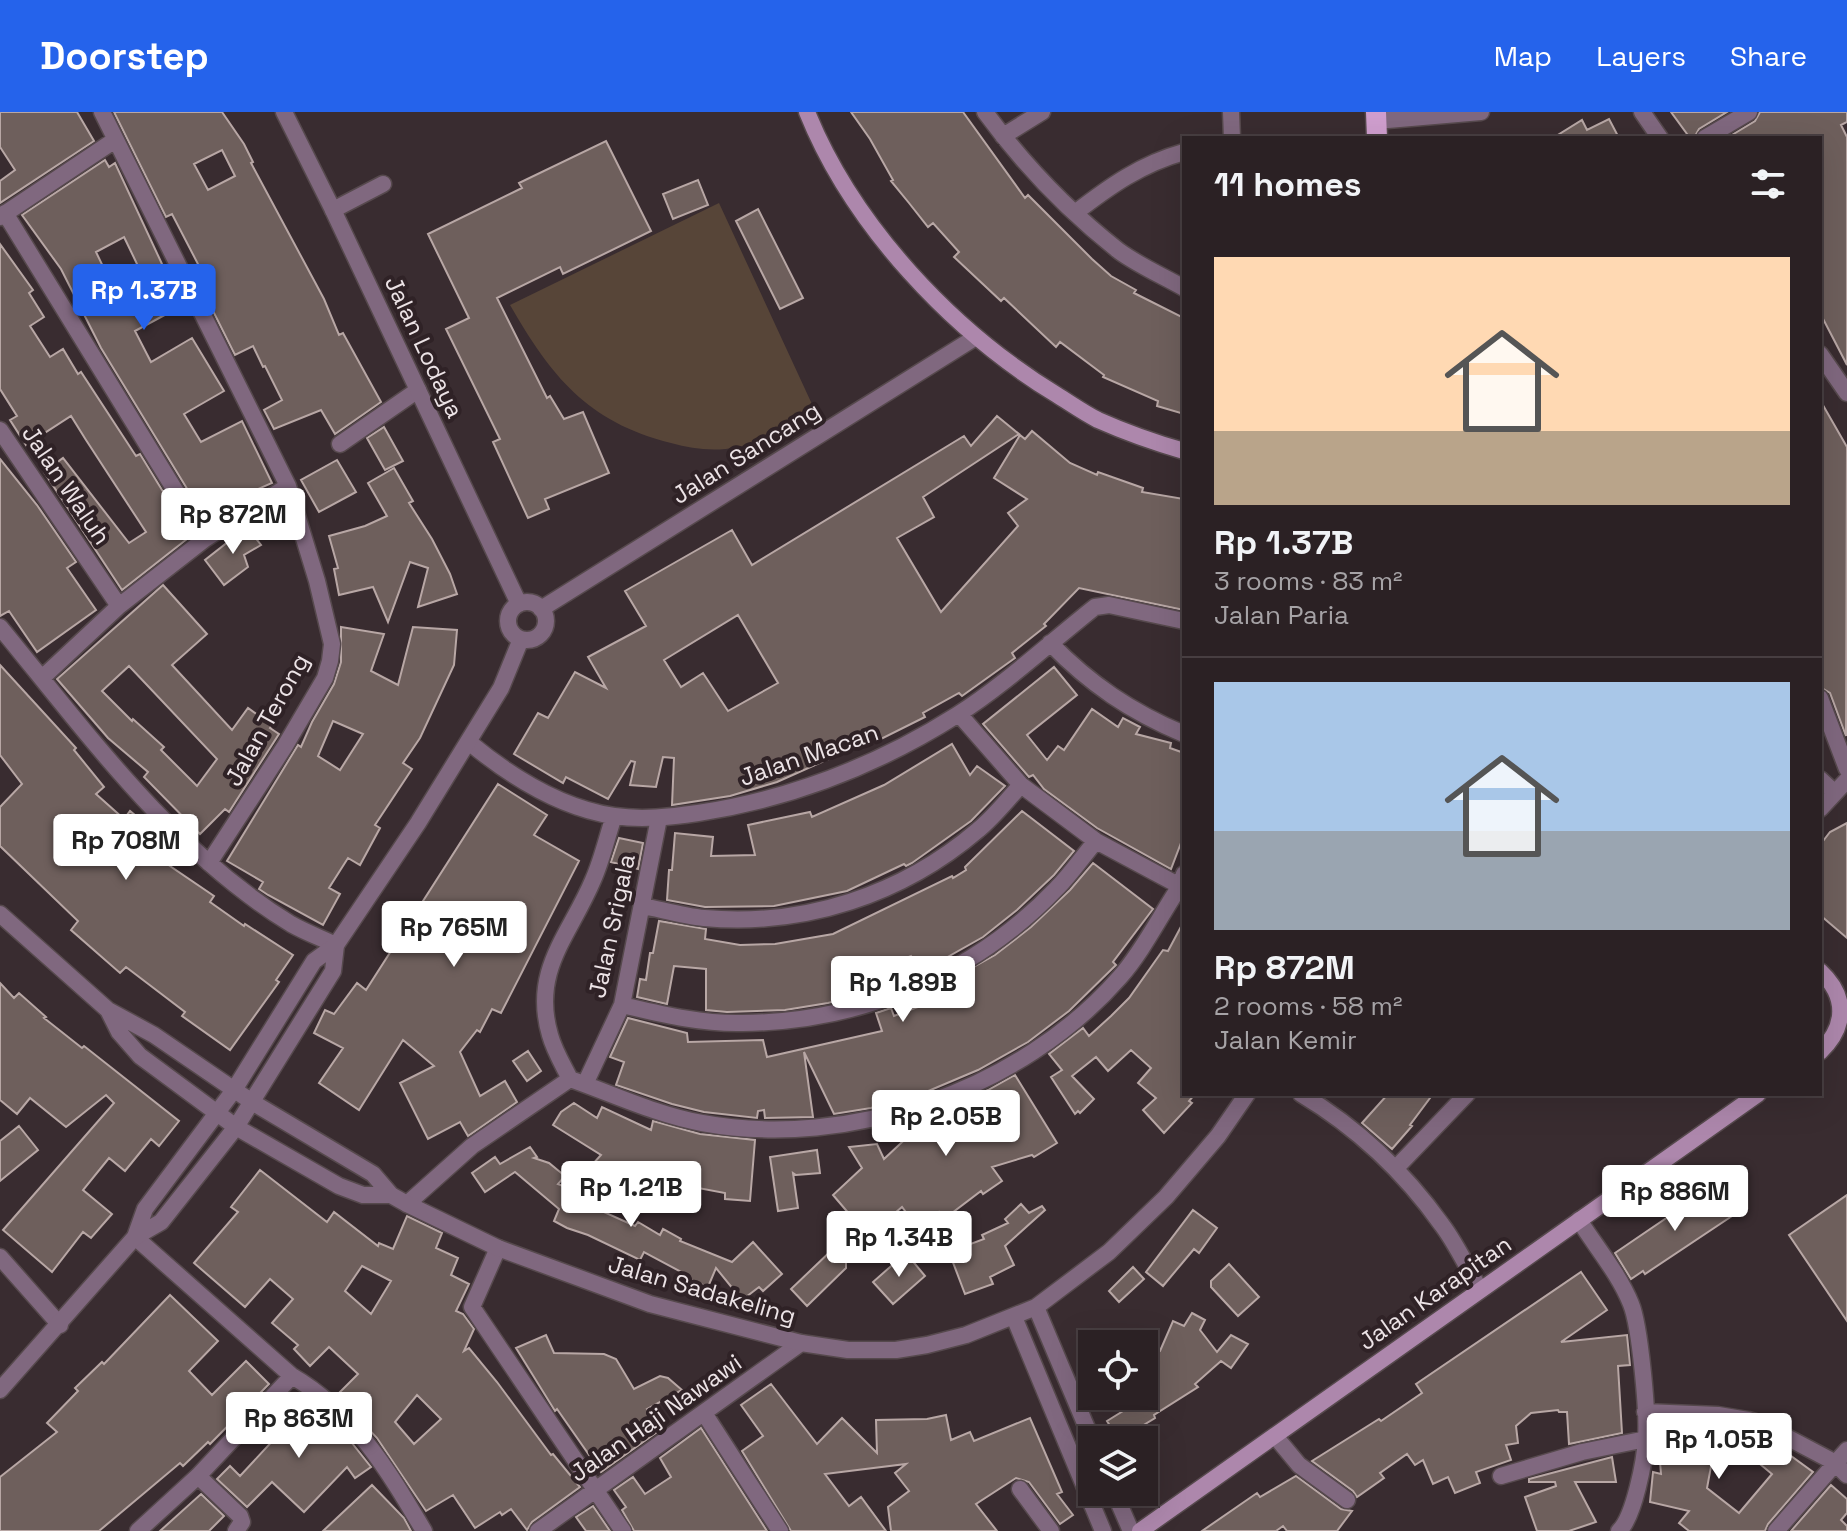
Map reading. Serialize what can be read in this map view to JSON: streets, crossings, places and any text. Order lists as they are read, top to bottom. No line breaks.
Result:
{"streets":{"main road":["Jalan Karapitan"],"street":["Jalan Lodaya","Jalan Sancang","Jalan Waluh","Jalan Terong","Jalan Macan","Jalan Srigala","Jalan Sadakeling","Jalan Haji Nawawi"]},"crossings":[["Jalan Lodaya","Jalan Sancang"],["Jalan Macan","Jalan Srigala"],["Jalan Sadakeling","Jalan Haji Nawawi"]],"page":{"header":"Doorstep","nav":["Map","Layers","Share"],"heading":"11 homes","list":[{"name":"Rp 1.37B","note":"3 rooms · 83 m² · Jalan Paria"},{"name":"Rp 872M","note":"2 rooms · 58 m² · Jalan Kemir"}],"price":["Rp 1.37B","Rp 872M","Rp 708M","Rp 765M","Rp 1.89B","Rp 2.05B","Rp 1.21B","Rp 886M","Rp 1.34B","Rp 863M","Rp 1.05B"]}}
